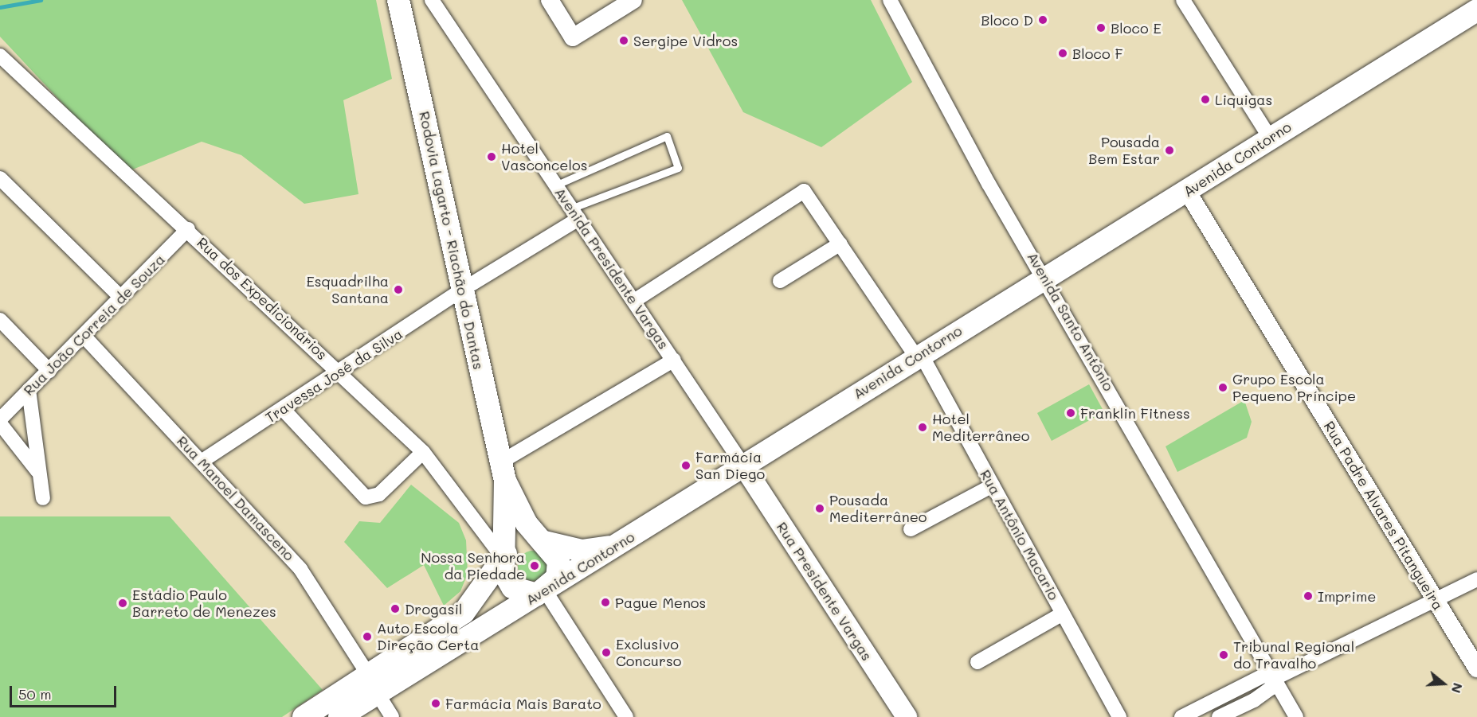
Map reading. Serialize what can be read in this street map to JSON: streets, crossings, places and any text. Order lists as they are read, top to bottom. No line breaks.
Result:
{"streets":{"main road":["Avenida Contorno","Rodovia Lagarto - Riachão do Dantas","Rua Presidente Vargas"],"street":["Avenida Presidente Vargas","Rua dos Expedicionários","Avenida Santo Antônio","Rua João Correia de Souza","Travessa José da Silva","Rua Manoel Damasceno","Rua Padre Alvares Pitangueira","Rua Antônio Macario"]},"crossings":[["Avenida Contorno","Avenida Presidente Vargas"],["Avenida Contorno","Rua dos Expedicionários"],["Avenida Contorno","Avenida Santo Antônio"],["Avenida Contorno","Rua Manoel Damasceno"],["Avenida Contorno","Rua Padre Alvares Pitangueira"],["Avenida Contorno","Rua Antônio Macario"],["Avenida Contorno","Rua Presidente Vargas"],["Rodovia Lagarto - Riachão do Dantas","Travessa José da Silva"],["Avenida Presidente Vargas","Travessa José da Silva"],["Avenida Presidente Vargas","Rua Antônio Macario"],["Avenida Presidente Vargas","Rua Presidente Vargas"],["Rua dos Expedicionários","Rua João Correia de Souza"],["Rua dos Expedicionários","Travessa José da Silva"],["Rua João Correia de Souza","Rua Manoel Damasceno"],["Travessa José da Silva","Rua Manoel Damasceno"]],"places":["Bloco D","Bloco E","Sergipe Vidros","Bloco F","Liquigas","Pousada Bem Estar","Hotel Vasconcelos","Esquadrilha Santana","Grupo Escola Pequeno Príncipe","Franklin Fitness","Hotel Mediterrâneo","Farmácia San Diego","Pousada Mediterrâneo","Nossa Senhora da Piedade","Imprime","Pague Menos","Estádio Paulo Barreto de Menezes","Drogasil","Auto Escola Direção Certa","Exclusivo Concurso","Tribunal Regional do Travalho","Farmácia Mais Barato"],"scale_bar":"50 m","north":"right"}
